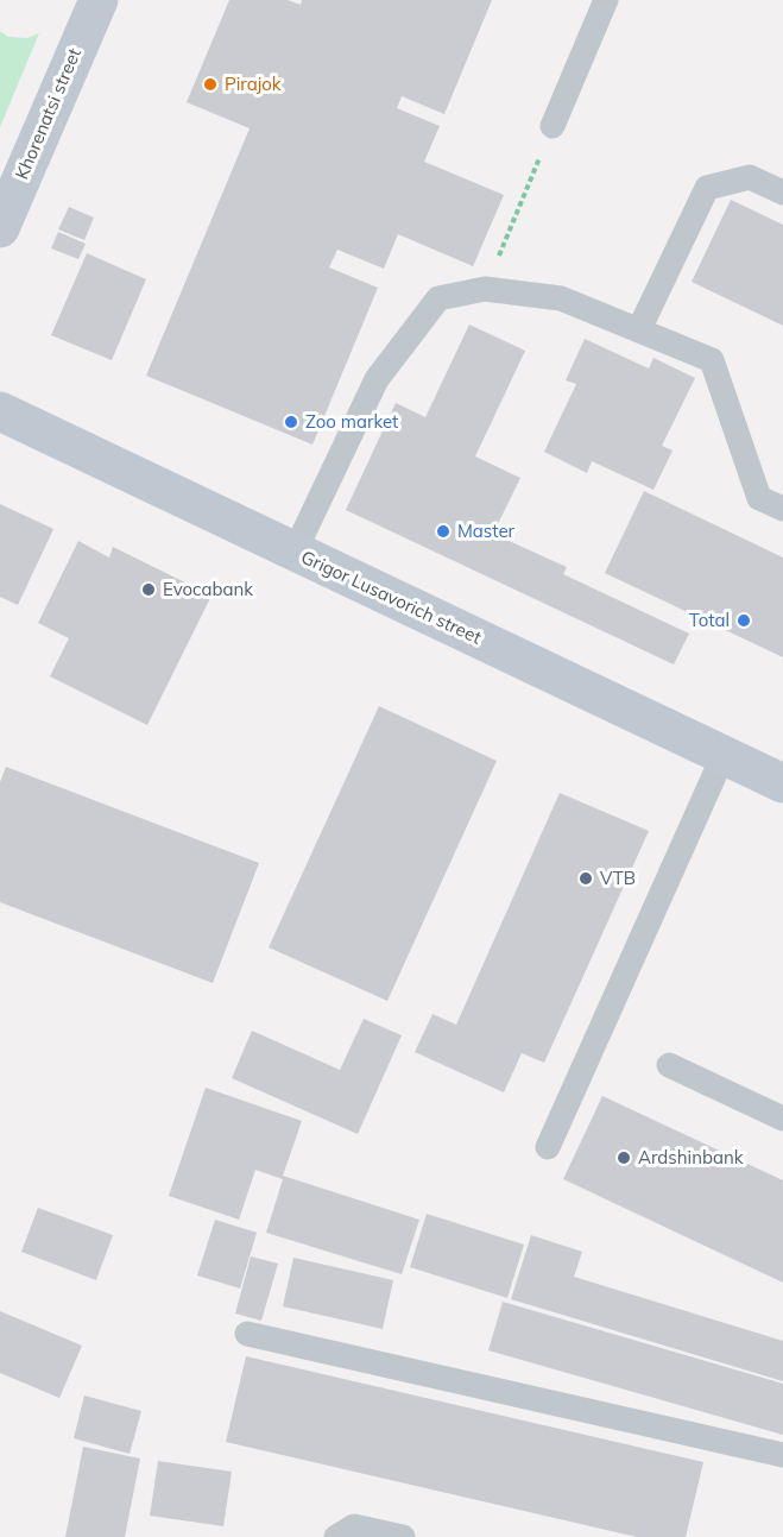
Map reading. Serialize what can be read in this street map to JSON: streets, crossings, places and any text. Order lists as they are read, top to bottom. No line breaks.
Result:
{"streets":{"street":["Khorenatsi street","Grigor Lusavorich street"]},"places":["Pirajok","Zoo market","Master","Evocabank","Total","VTB","Ardshinbank"]}
